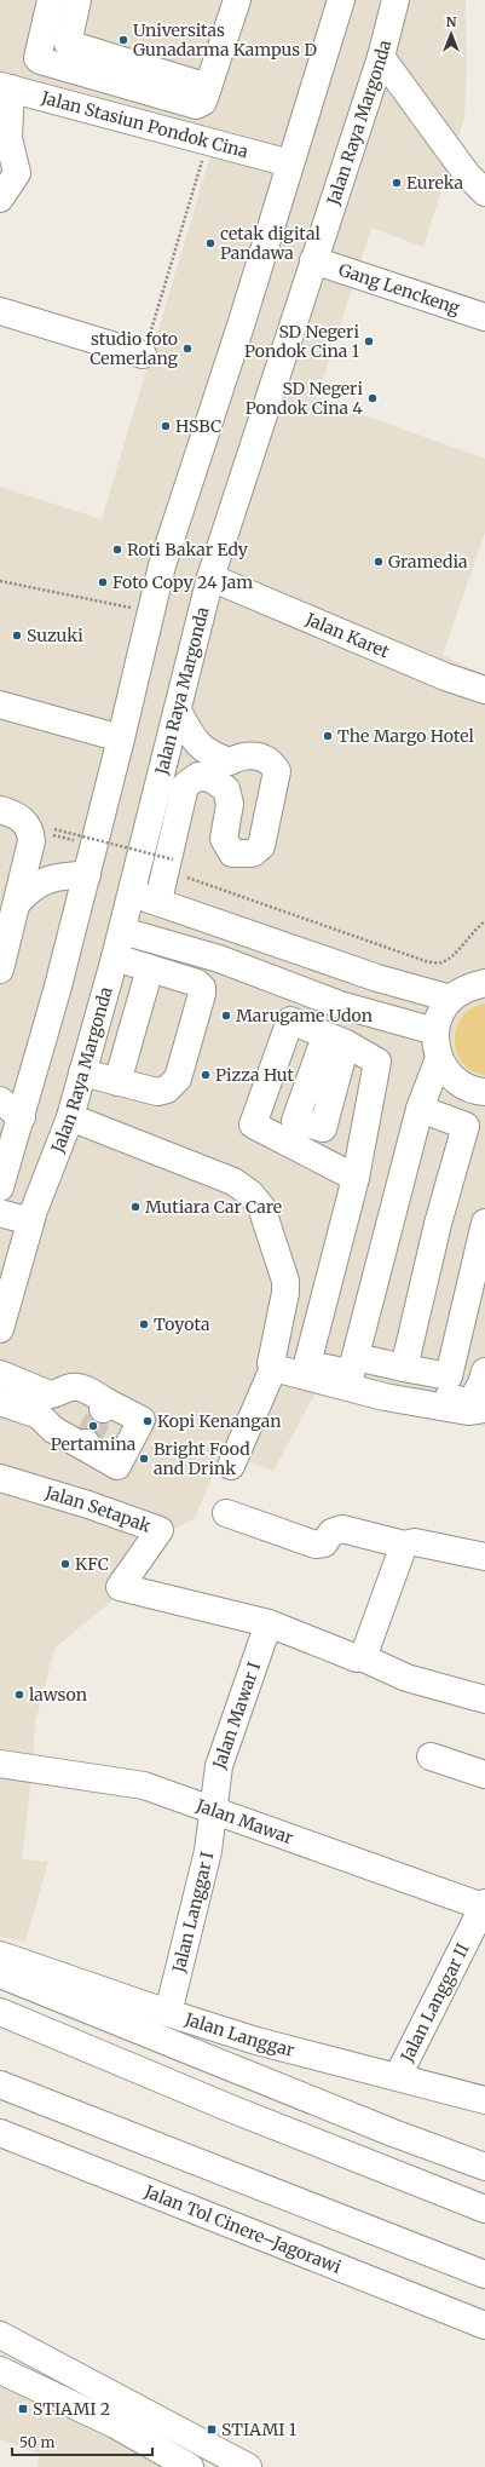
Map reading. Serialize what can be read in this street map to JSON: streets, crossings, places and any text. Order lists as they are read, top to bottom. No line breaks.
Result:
{"streets":{"main road":["Jalan Raya Margonda","Jalan Stasiun Pondok Cina","Gang Lenckeng","Jalan Karet","Jalan Setapak","Jalan Mawar I","Jalan Mawar","Jalan Langgar I","Jalan Langgar II","Jalan Langgar","Jalan Tol Cinere–Jagorawi"]},"crossings":[["Jalan Raya Margonda","Gang Lenckeng"],["Jalan Raya Margonda","Jalan Karet"],["Jalan Setapak","Jalan Mawar I"],["Jalan Mawar I","Jalan Mawar"],["Jalan Mawar I","Jalan Langgar I"],["Jalan Mawar","Jalan Langgar I"],["Jalan Mawar","Jalan Langgar II"],["Jalan Langgar I","Jalan Langgar"],["Jalan Langgar II","Jalan Langgar"]],"places":{"other":["Universitas Gunadarma Kampus D","Eureka","cetak digital Pandawa","SD Negeri Pondok Cina 1","studio foto Cemerlang","SD Negeri Pondok Cina 4","HSBC","Roti Bakar Edy","Gramedia","Foto Copy 24 Jam","Suzuki","The Margo Hotel","Marugame Udon","Pizza Hut","Mutiara Car Care","Toyota","Kopi Kenangan","Pertamina","Bright Food and Drink","KFC","lawson"],"transit":["STIAMI 2","STIAMI 1"]},"scale_bar":"50 m","north":"top"}
